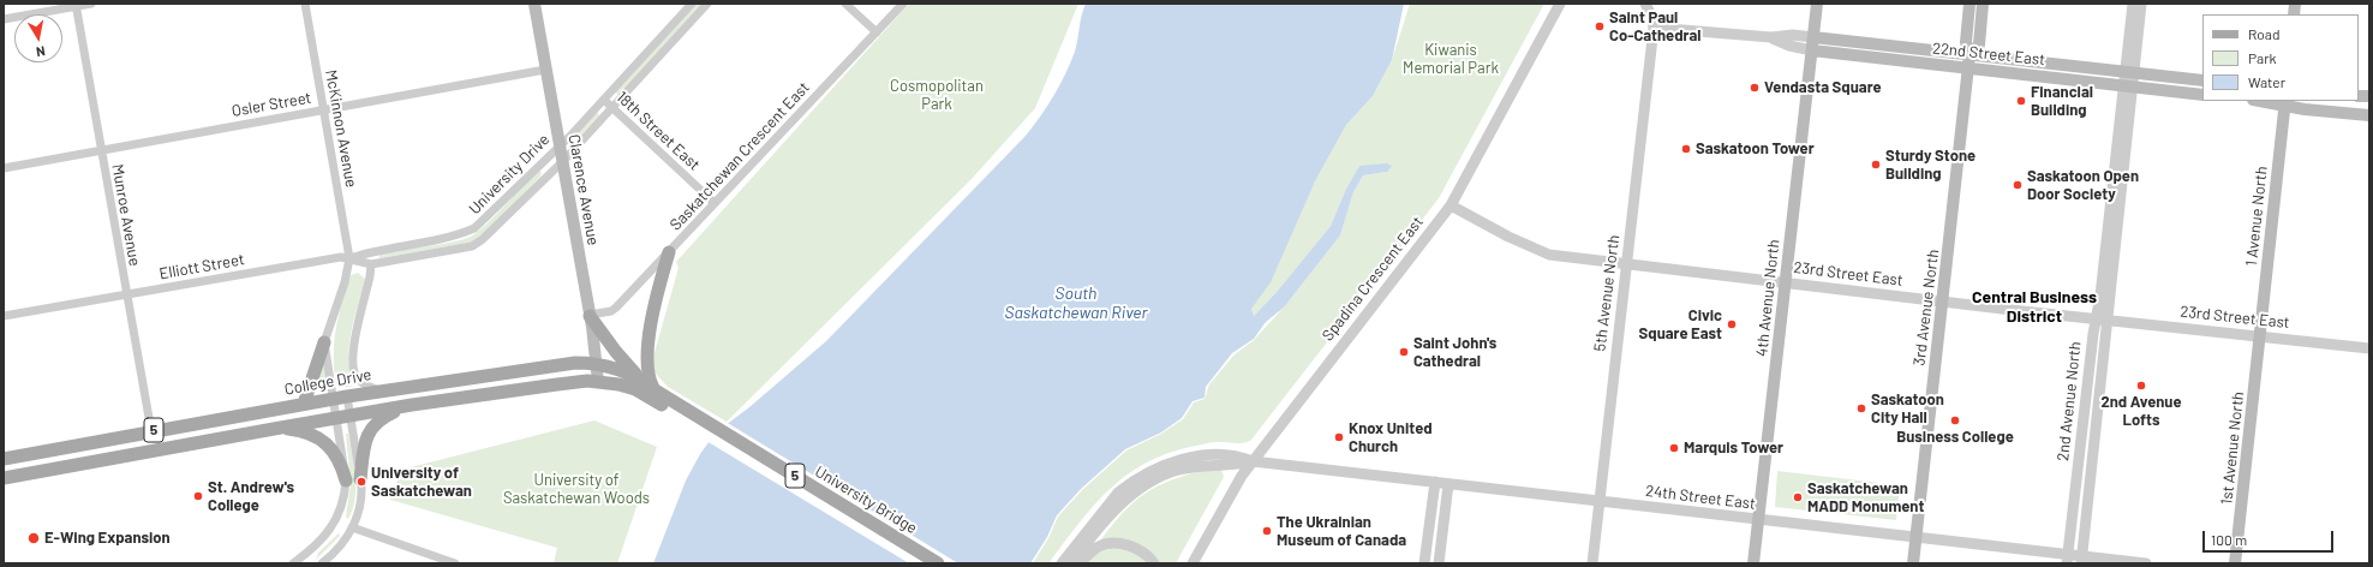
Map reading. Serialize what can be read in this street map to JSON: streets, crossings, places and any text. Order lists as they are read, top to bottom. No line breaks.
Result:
{"streets":{"main road":["22nd Street East","Clarence Avenue","1 Avenue North","4th Avenue North","3rd Avenue North","College Drive","5","1st Avenue North","University Bridge"],"street":["Osler Street","McKinnon Avenue","18th Street East","Saskatchewan Crescent East","University Drive","Munroe Avenue","Elliott Street","23rd Street East","Spadina Crescent East","5th Avenue North","2nd Avenue North","24th Street East"]},"crossings":[["22nd Street East","5th Avenue North"],["22nd Street East","4th Avenue North"],["22nd Street East","3rd Avenue North"],["22nd Street East","2nd Avenue North"],["Osler Street","McKinnon Avenue"],["Osler Street","Clarence Avenue"],["Osler Street","Munroe Avenue"],["McKinnon Avenue","University Drive"],["McKinnon Avenue","Elliott Street"],["18th Street East","Saskatchewan Crescent East"],["18th Street East","University Drive"],["Saskatchewan Crescent East","Clarence Avenue"],["University Drive","Clarence Avenue"],["University Drive","Elliott Street"],["Clarence Avenue","College Drive"],["Clarence Avenue","5"],["Munroe Avenue","Elliott Street"],["Munroe Avenue","College Drive"],["1 Avenue North","23rd Street East"],["1 Avenue North","1st Avenue North"],["23rd Street East","Spadina Crescent East"],["23rd Street East","5th Avenue North"],["23rd Street East","4th Avenue North"],["23rd Street East","3rd Avenue North"],["23rd Street East","2nd Avenue North"],["23rd Street East","1st Avenue North"],["Spadina Crescent East","24th Street East"],["5th Avenue North","24th Street East"],["4th Avenue North","24th Street East"],["3rd Avenue North","24th Street East"],["College Drive","5"],["College Drive","University Bridge"],["2nd Avenue North","24th Street East"],["5","University Bridge"]],"districts":["Central Business District"],"water":["South Saskatchewan River"],"parks":["Kiwanis Memorial Park","Cosmopolitan Park","University of Saskatchewan Woods"],"places":["Saint Paul Co-Cathedral","Vendasta Square","Financial Building","Saskatoon Tower","Sturdy Stone Building","Saskatoon Open Door Society","Civic Square East","Saint John's Cathedral","2nd Avenue Lofts","Saskatoon City Hall","Business College","Knox United Church","Marquis Tower","University of Saskatchewan","St. Andrew's College","Saskatchewan MADD Monument","The Ukrainian Museum of Canada","E-Wing Expansion"],"legend":["Road","Park","Water"],"scale_bar":"100 m","north":"bottom"}
